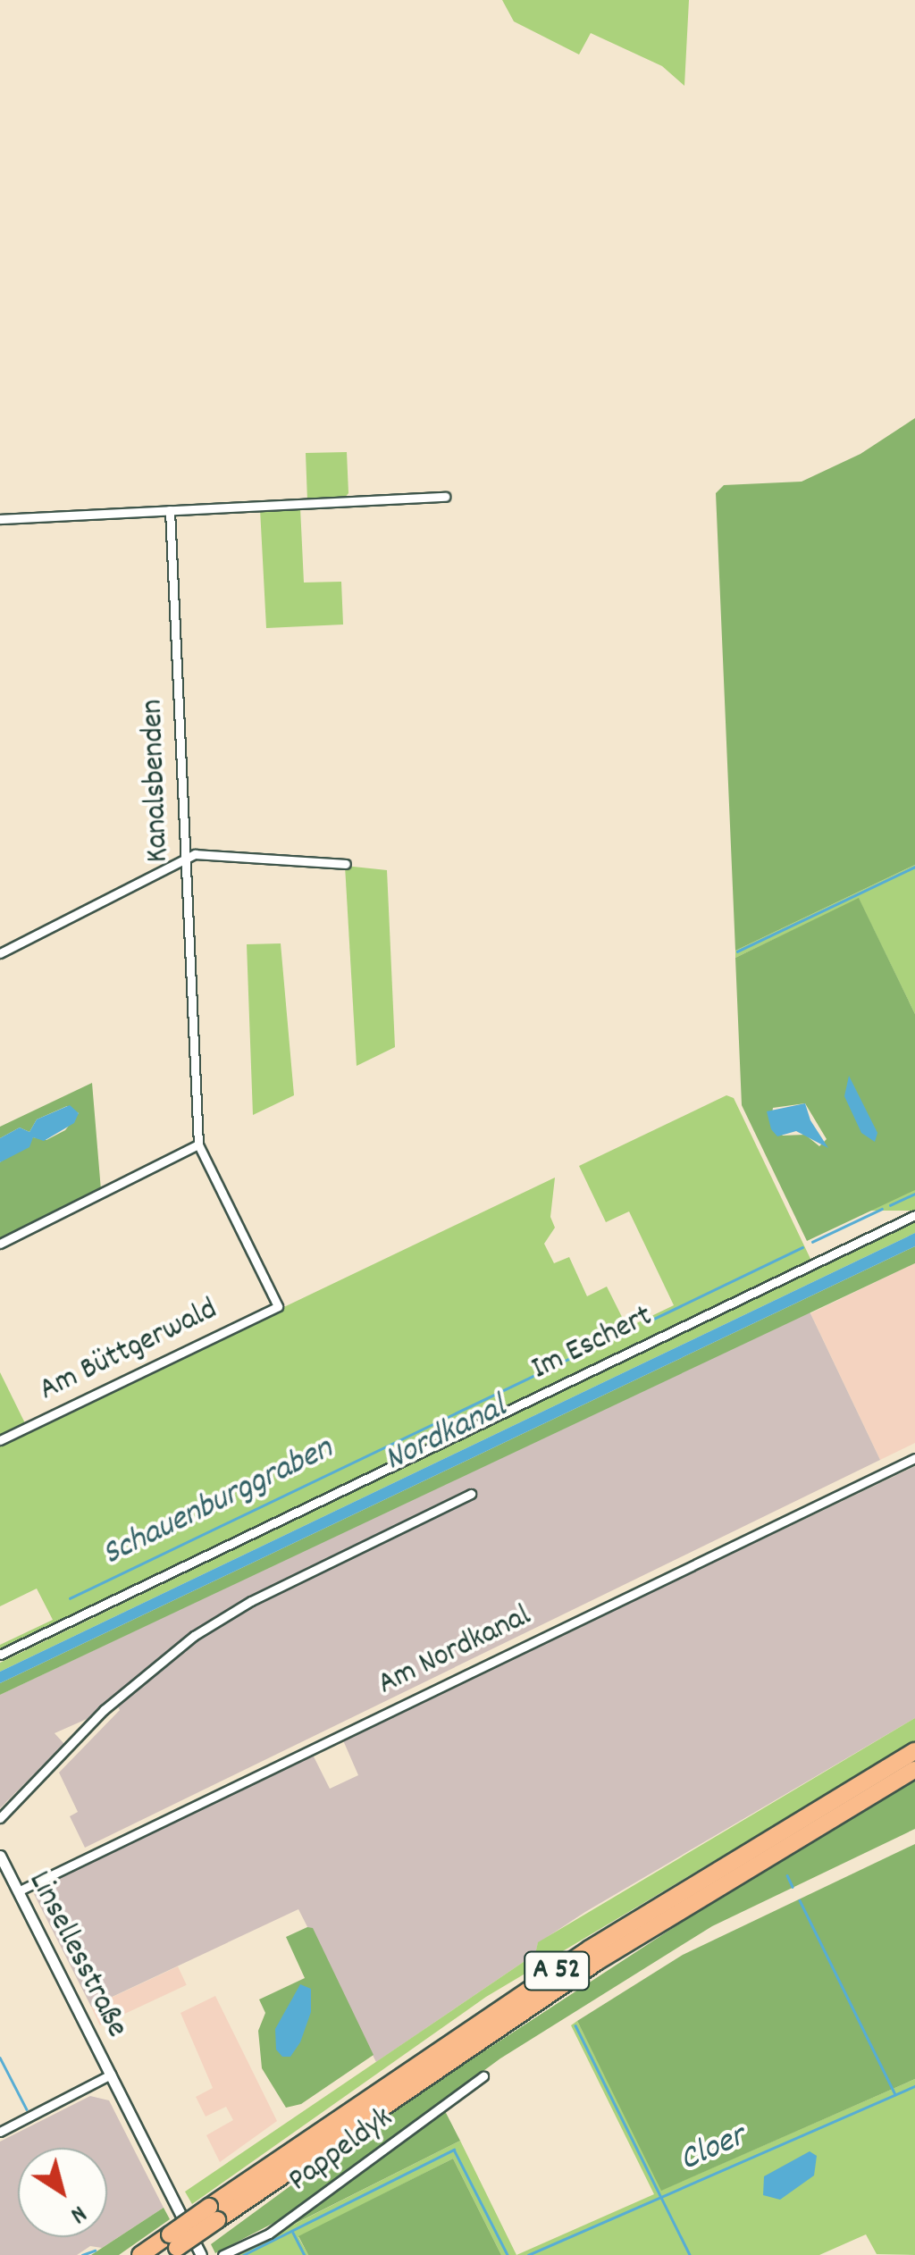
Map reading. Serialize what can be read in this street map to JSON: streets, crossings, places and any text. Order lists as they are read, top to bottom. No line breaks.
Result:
{"streets":{"highway":["A 52"],"street":["Kanalsbenden","Im Eschert","Am Büttgerwald","Am Nordkanal","Linsellesstraße","Pappeldyk"]},"crossings":[["Kanalsbenden","Am Büttgerwald"],["Am Nordkanal","Linsellesstraße"]],"water":["Nordkanal","Schauenburggraben","Cloer"],"north":"bottom right"}
